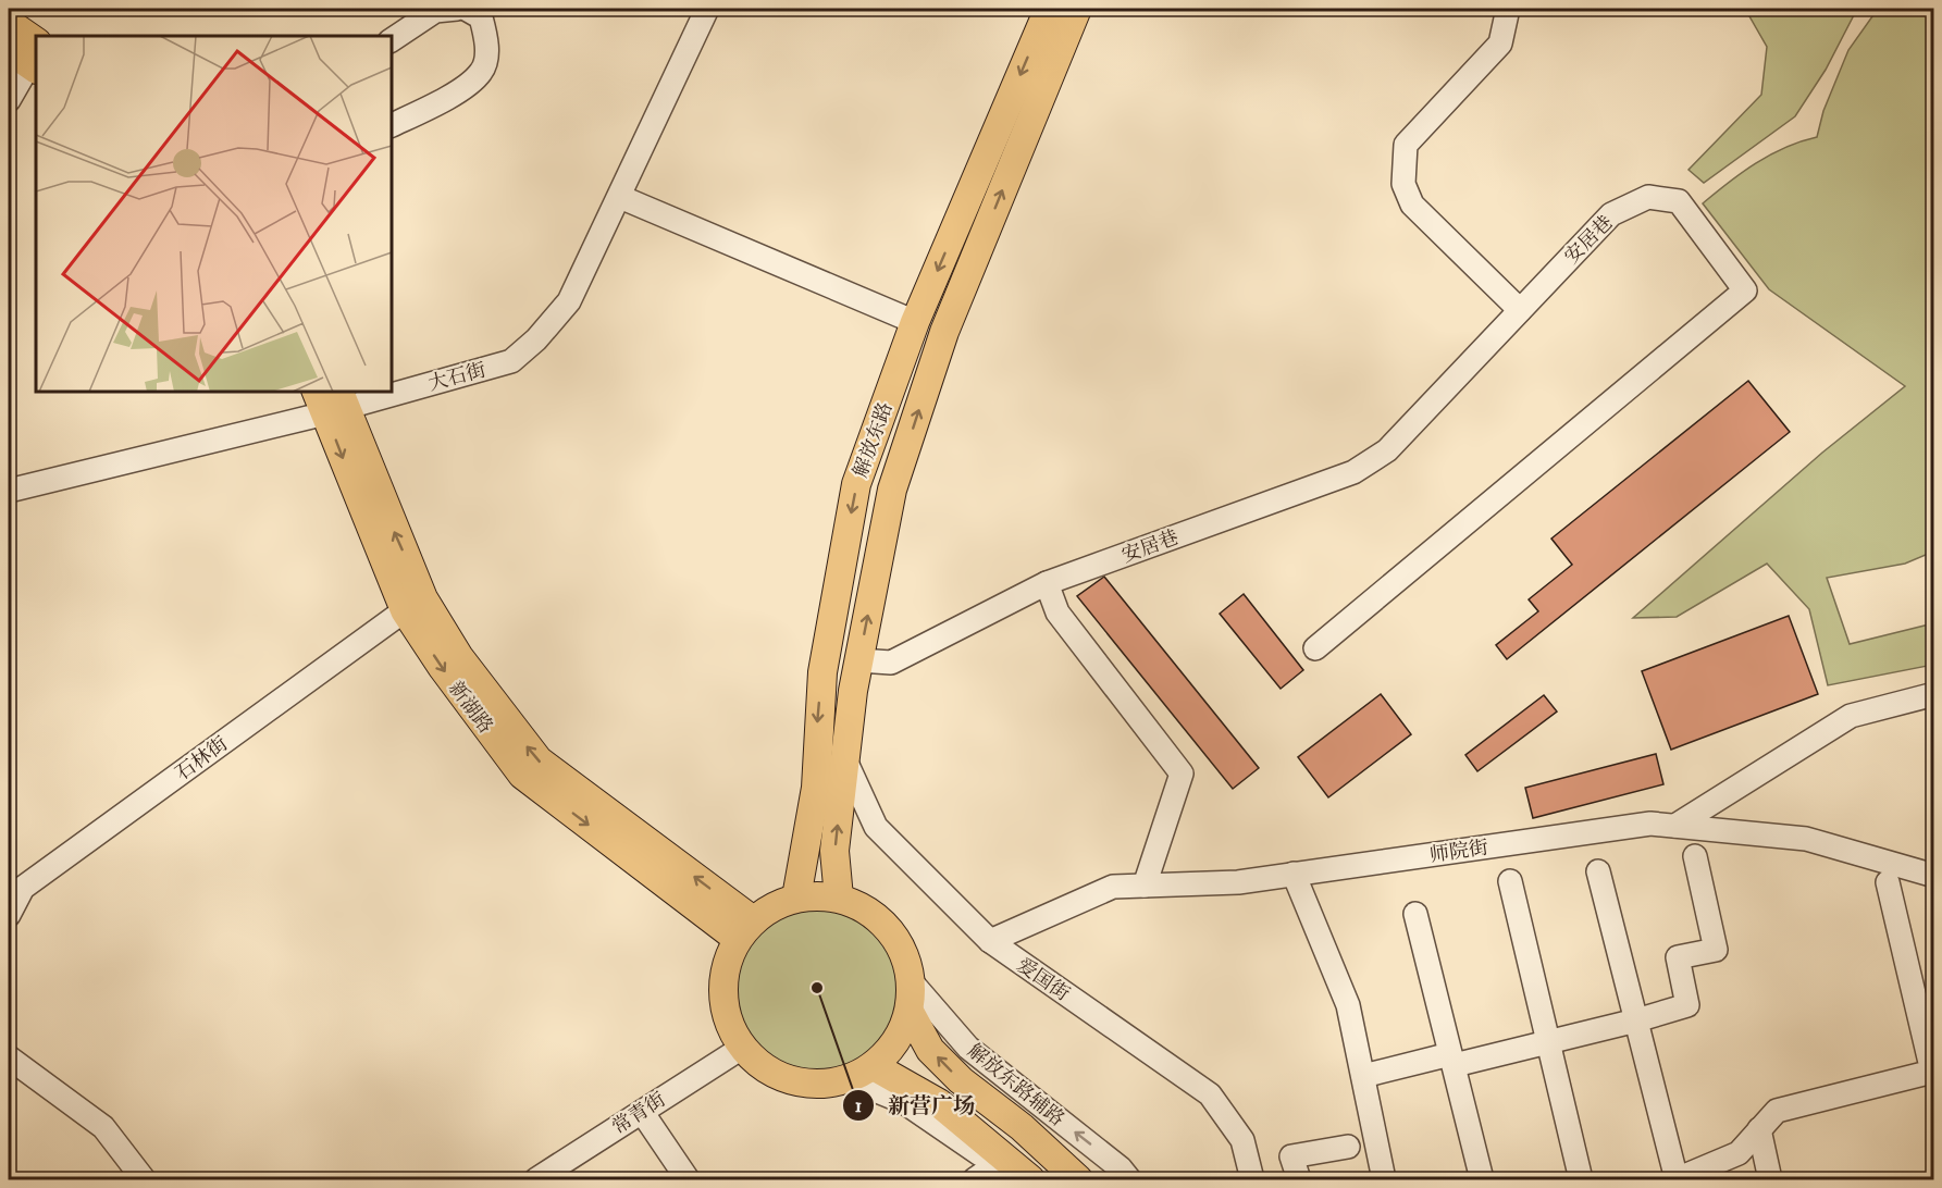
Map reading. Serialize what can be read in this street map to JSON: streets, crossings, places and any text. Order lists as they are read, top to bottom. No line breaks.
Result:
{"streets":{"main road":["解放东路","新湖路"],"street":["安居巷","大石街","石林街","师院街","爱国街","解放东路辅路","常青街"]},"crossings":[["安居巷","解放东路"],["大石街","新湖路"],["解放东路","新湖路"],["解放东路","爱国街"],["解放东路","解放东路辅路"],["解放东路","常青街"],["新湖路","石林街"],["新湖路","解放东路辅路"],["新湖路","常青街"],["师院街","爱国街"],["解放东路辅路","常青街"]],"places":["新营广场"]}
